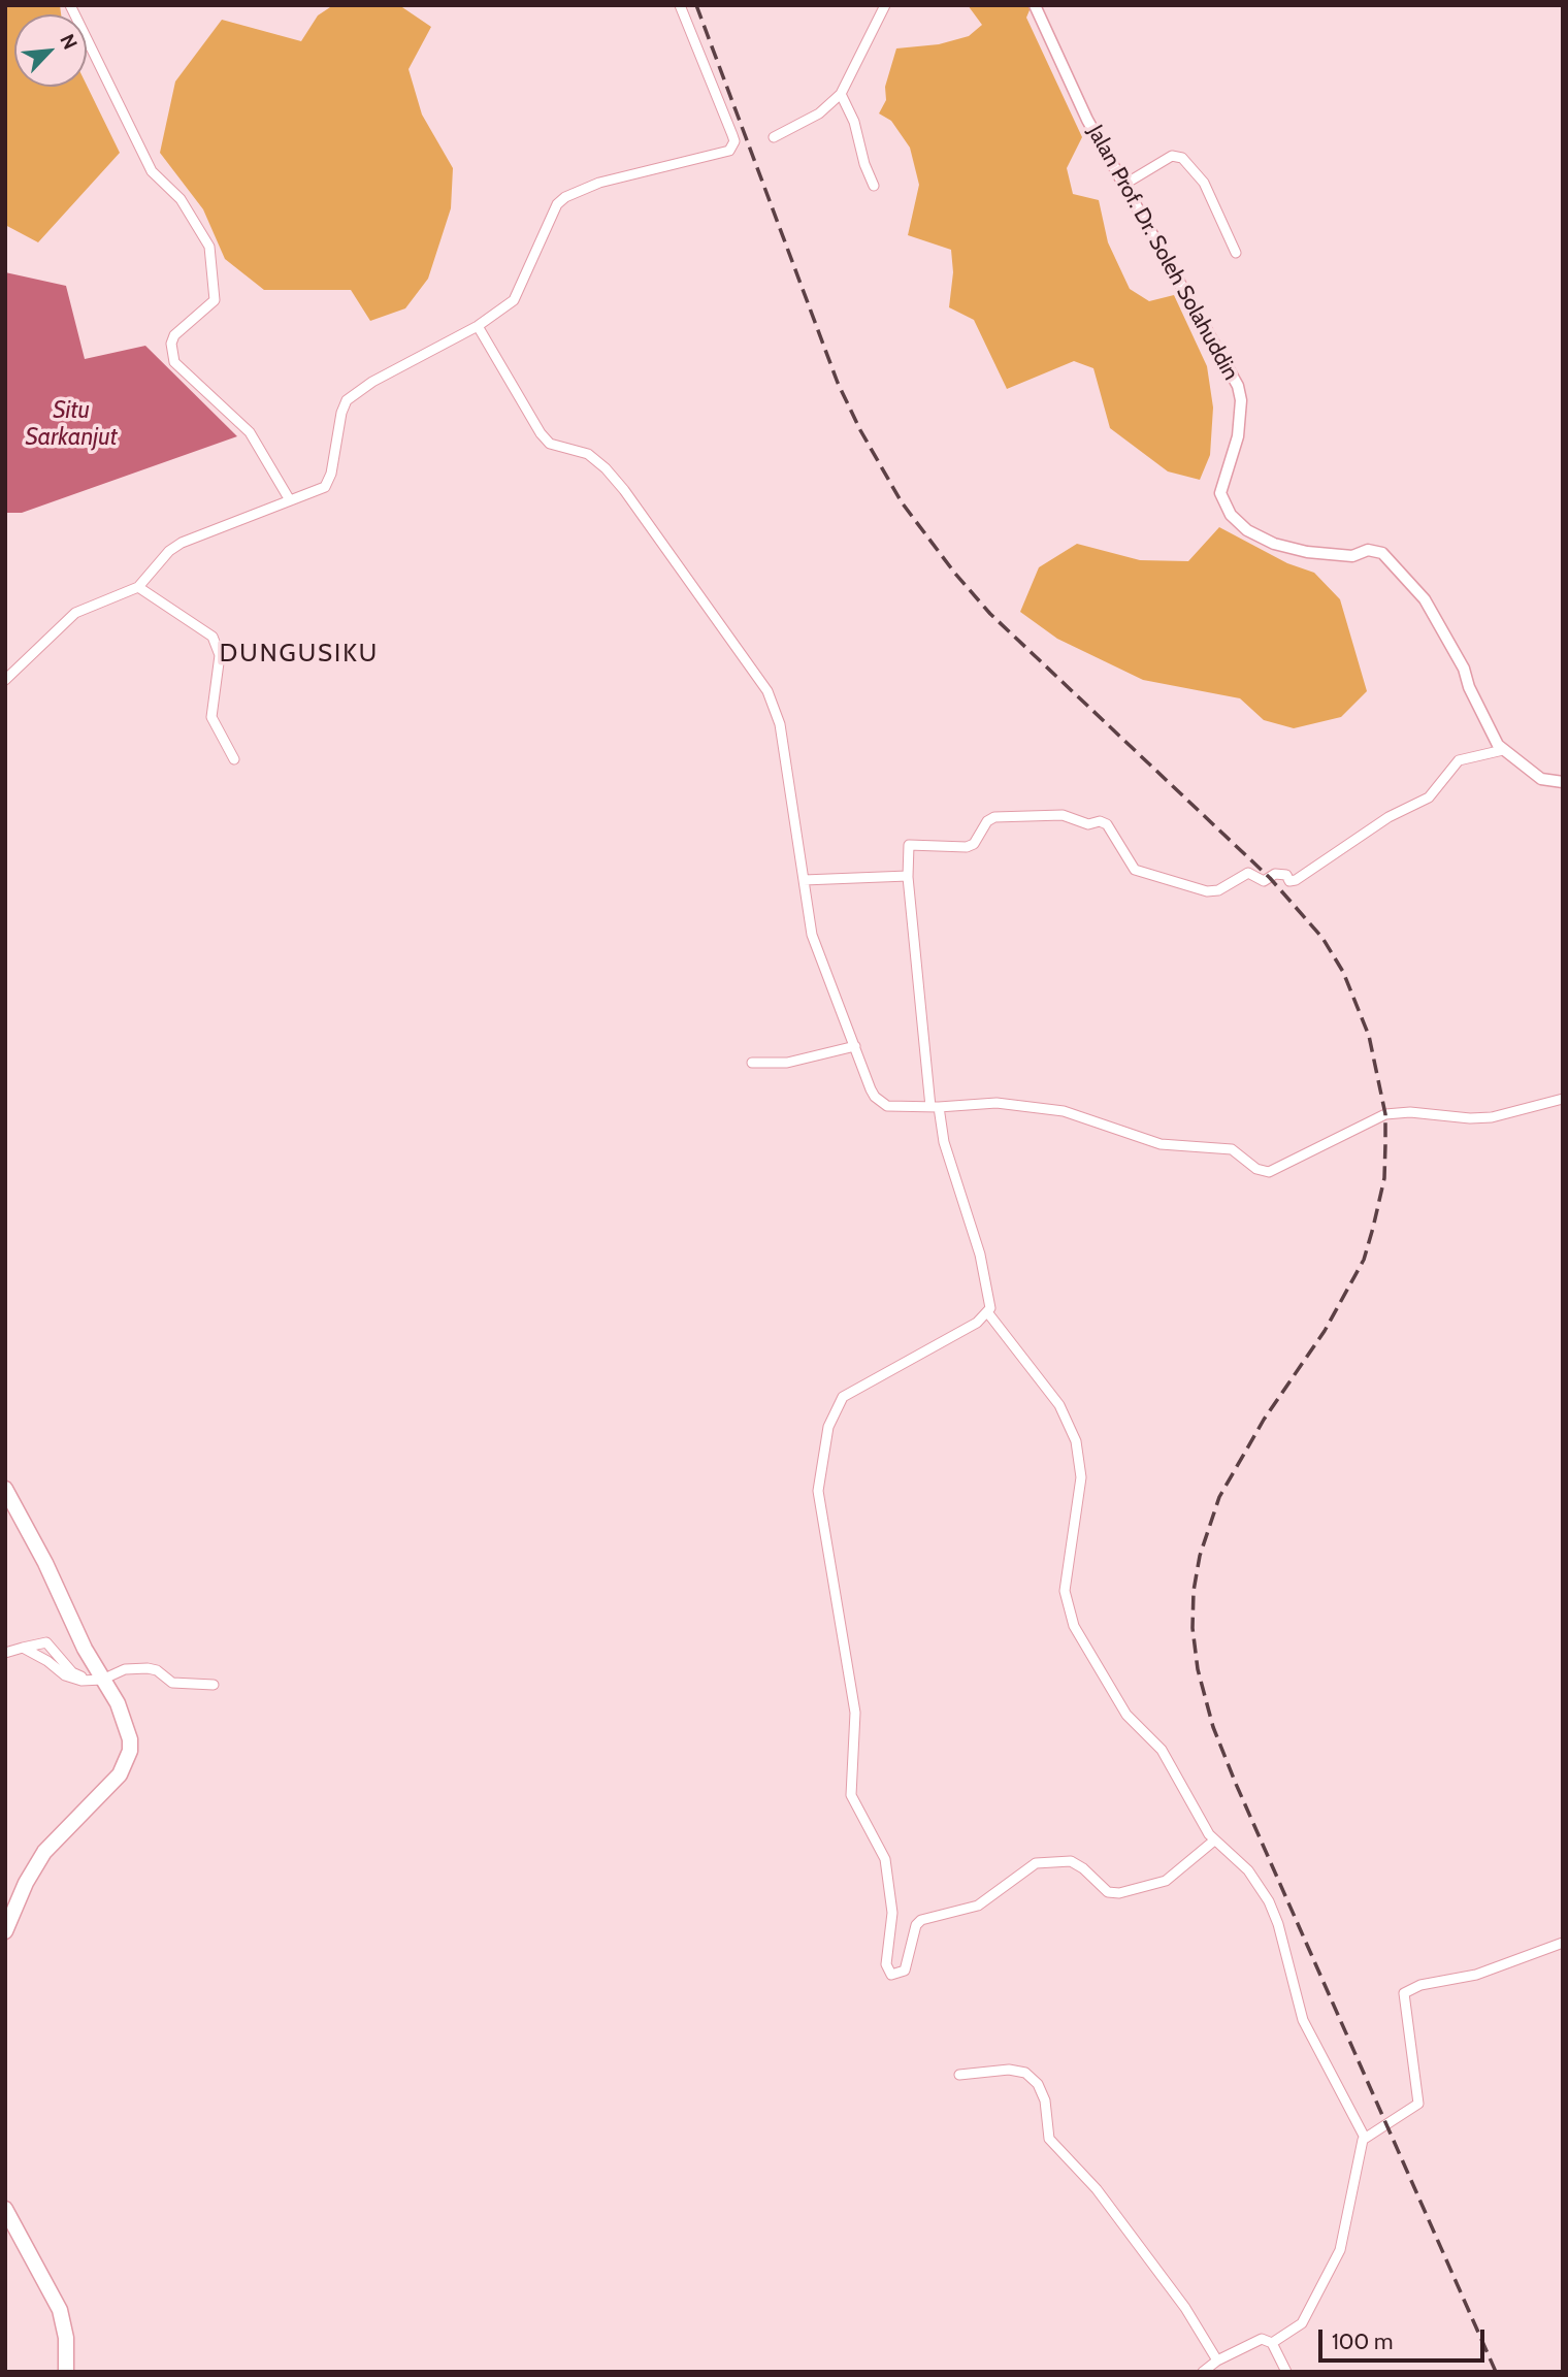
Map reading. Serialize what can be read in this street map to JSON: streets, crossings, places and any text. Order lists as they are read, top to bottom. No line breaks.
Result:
{"streets":{"street":["Jalan Prof. Dr. Soleh Solahuddin"]},"districts":["DUNGUSIKU"],"water":["Situ Sarkanjut"],"scale_bar":"100 m","north":"top right"}
